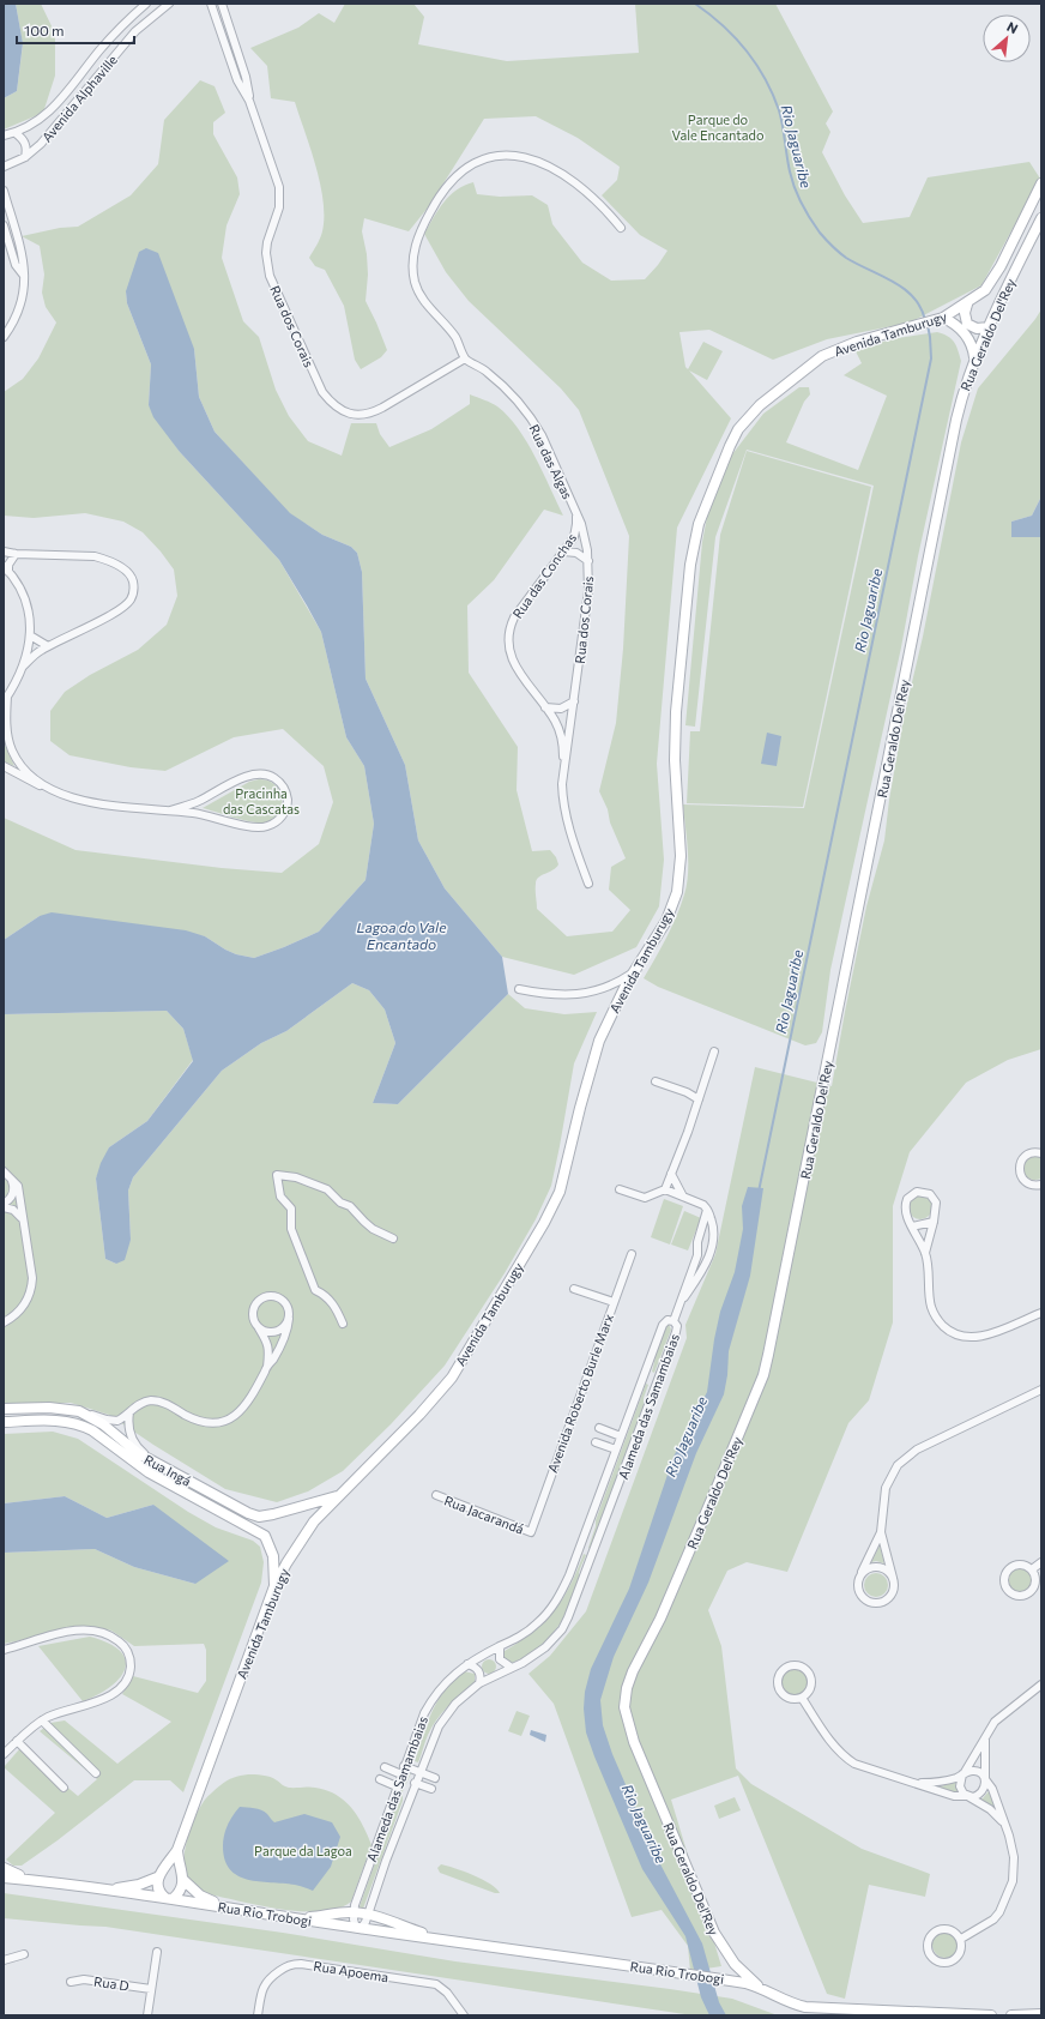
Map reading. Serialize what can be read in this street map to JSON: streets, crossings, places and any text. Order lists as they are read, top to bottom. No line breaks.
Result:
{"streets":{"main road":["Avenida Tamburugy","Rua Geraldo Del'Rey","Rua Ingá","Rua Rio Trobogi"],"street":["Avenida Alphaville","Rua dos Corais","Rua das Algas","Rua das Conchas","Avenida Roberto Burle Marx","Alameda das Samambaias","Rua Jacarandá","Rua Apoema","Rua D"]},"crossings":[["Rua dos Corais","Rua das Algas"],["Rua dos Corais","Rua das Conchas"],["Avenida Tamburugy","Rua Ingá"],["Rua Geraldo Del'Rey","Rua Rio Trobogi"],["Rua das Algas","Rua das Conchas"],["Avenida Roberto Burle Marx","Rua Jacarandá"],["Alameda das Samambaias","Rua Rio Trobogi"]],"water":["Rio Jaguaribe","Lagoa do Vale Encantado"],"parks":["Parque do Vale Encantado","Pracinha das Cascatas","Parque da Lagoa"],"scale_bar":"100 m","north":"top right"}
